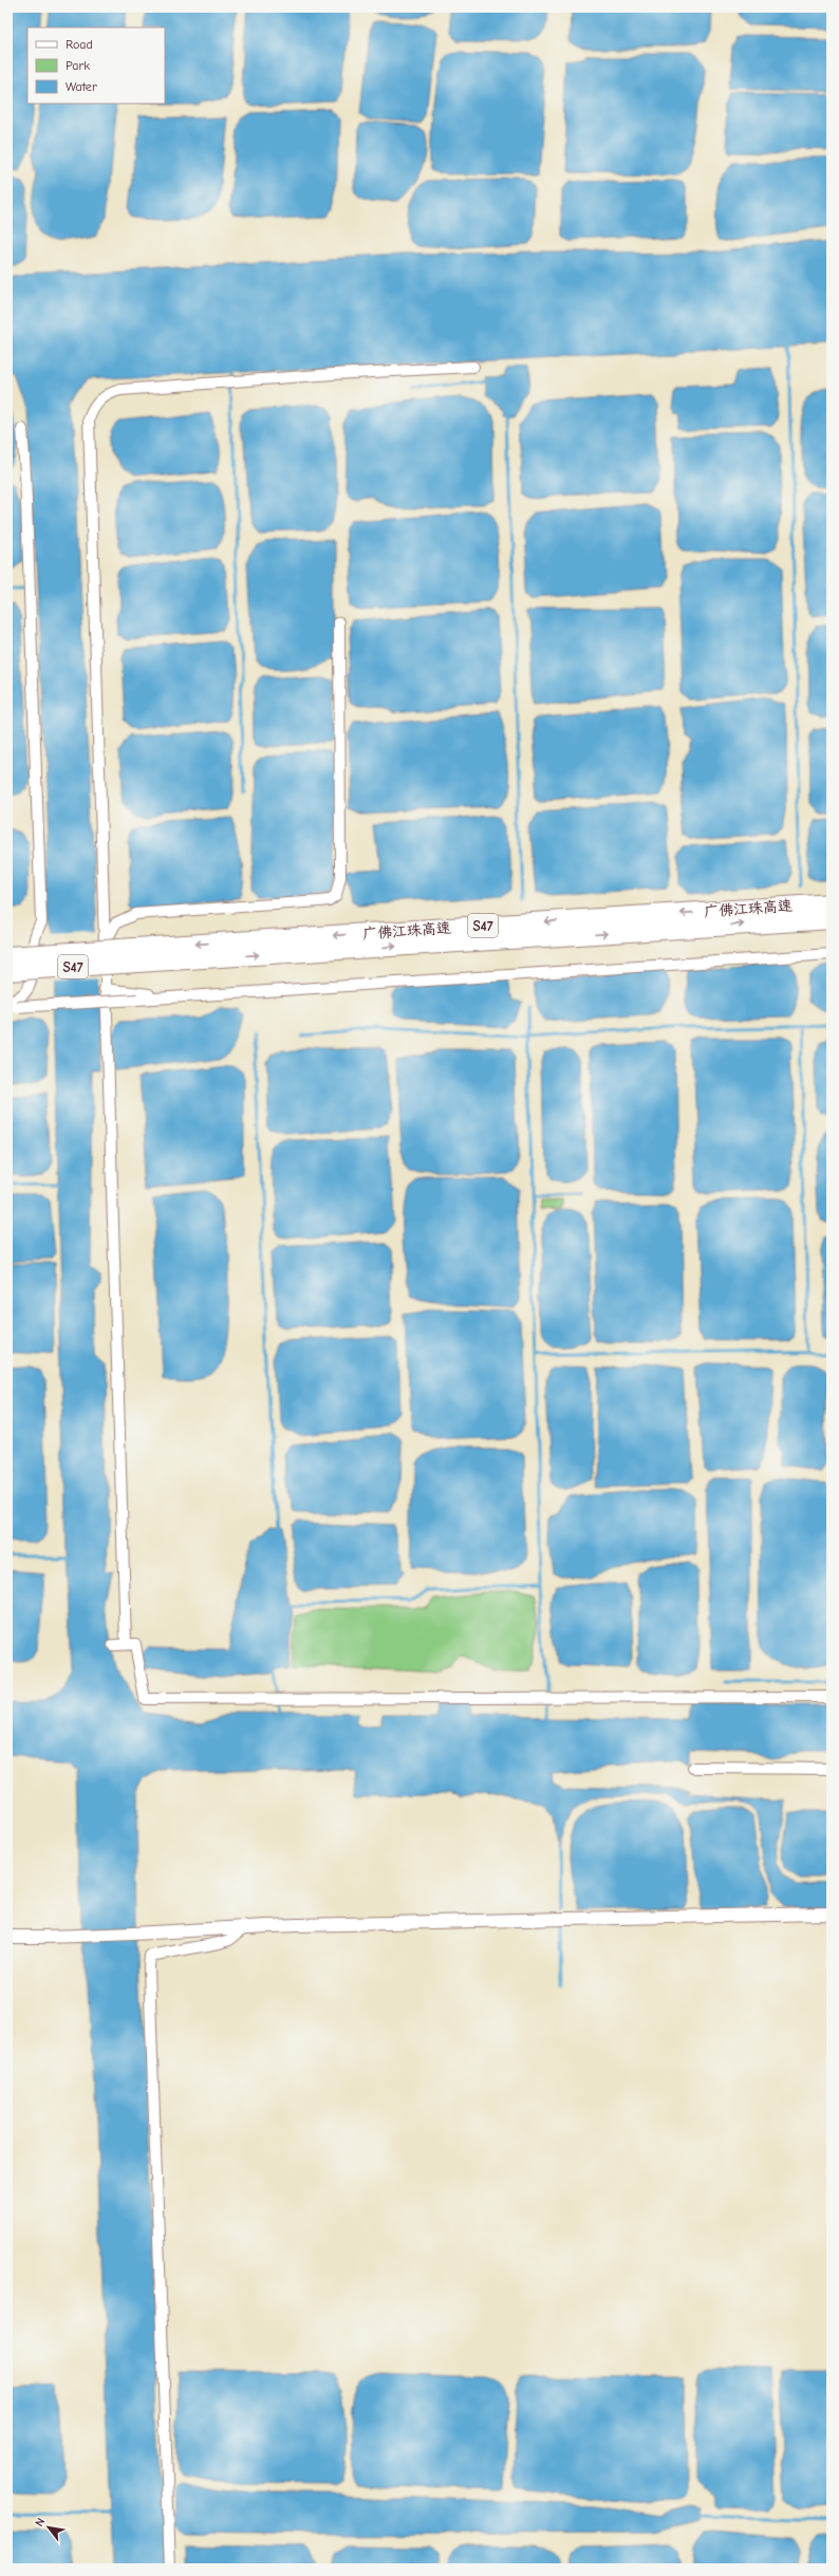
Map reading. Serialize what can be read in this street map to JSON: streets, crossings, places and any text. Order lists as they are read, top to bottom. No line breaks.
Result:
{"streets":{"highway":["广佛江珠高速","S47"]},"legend":["Road","Park","Water"],"north":"top left"}
